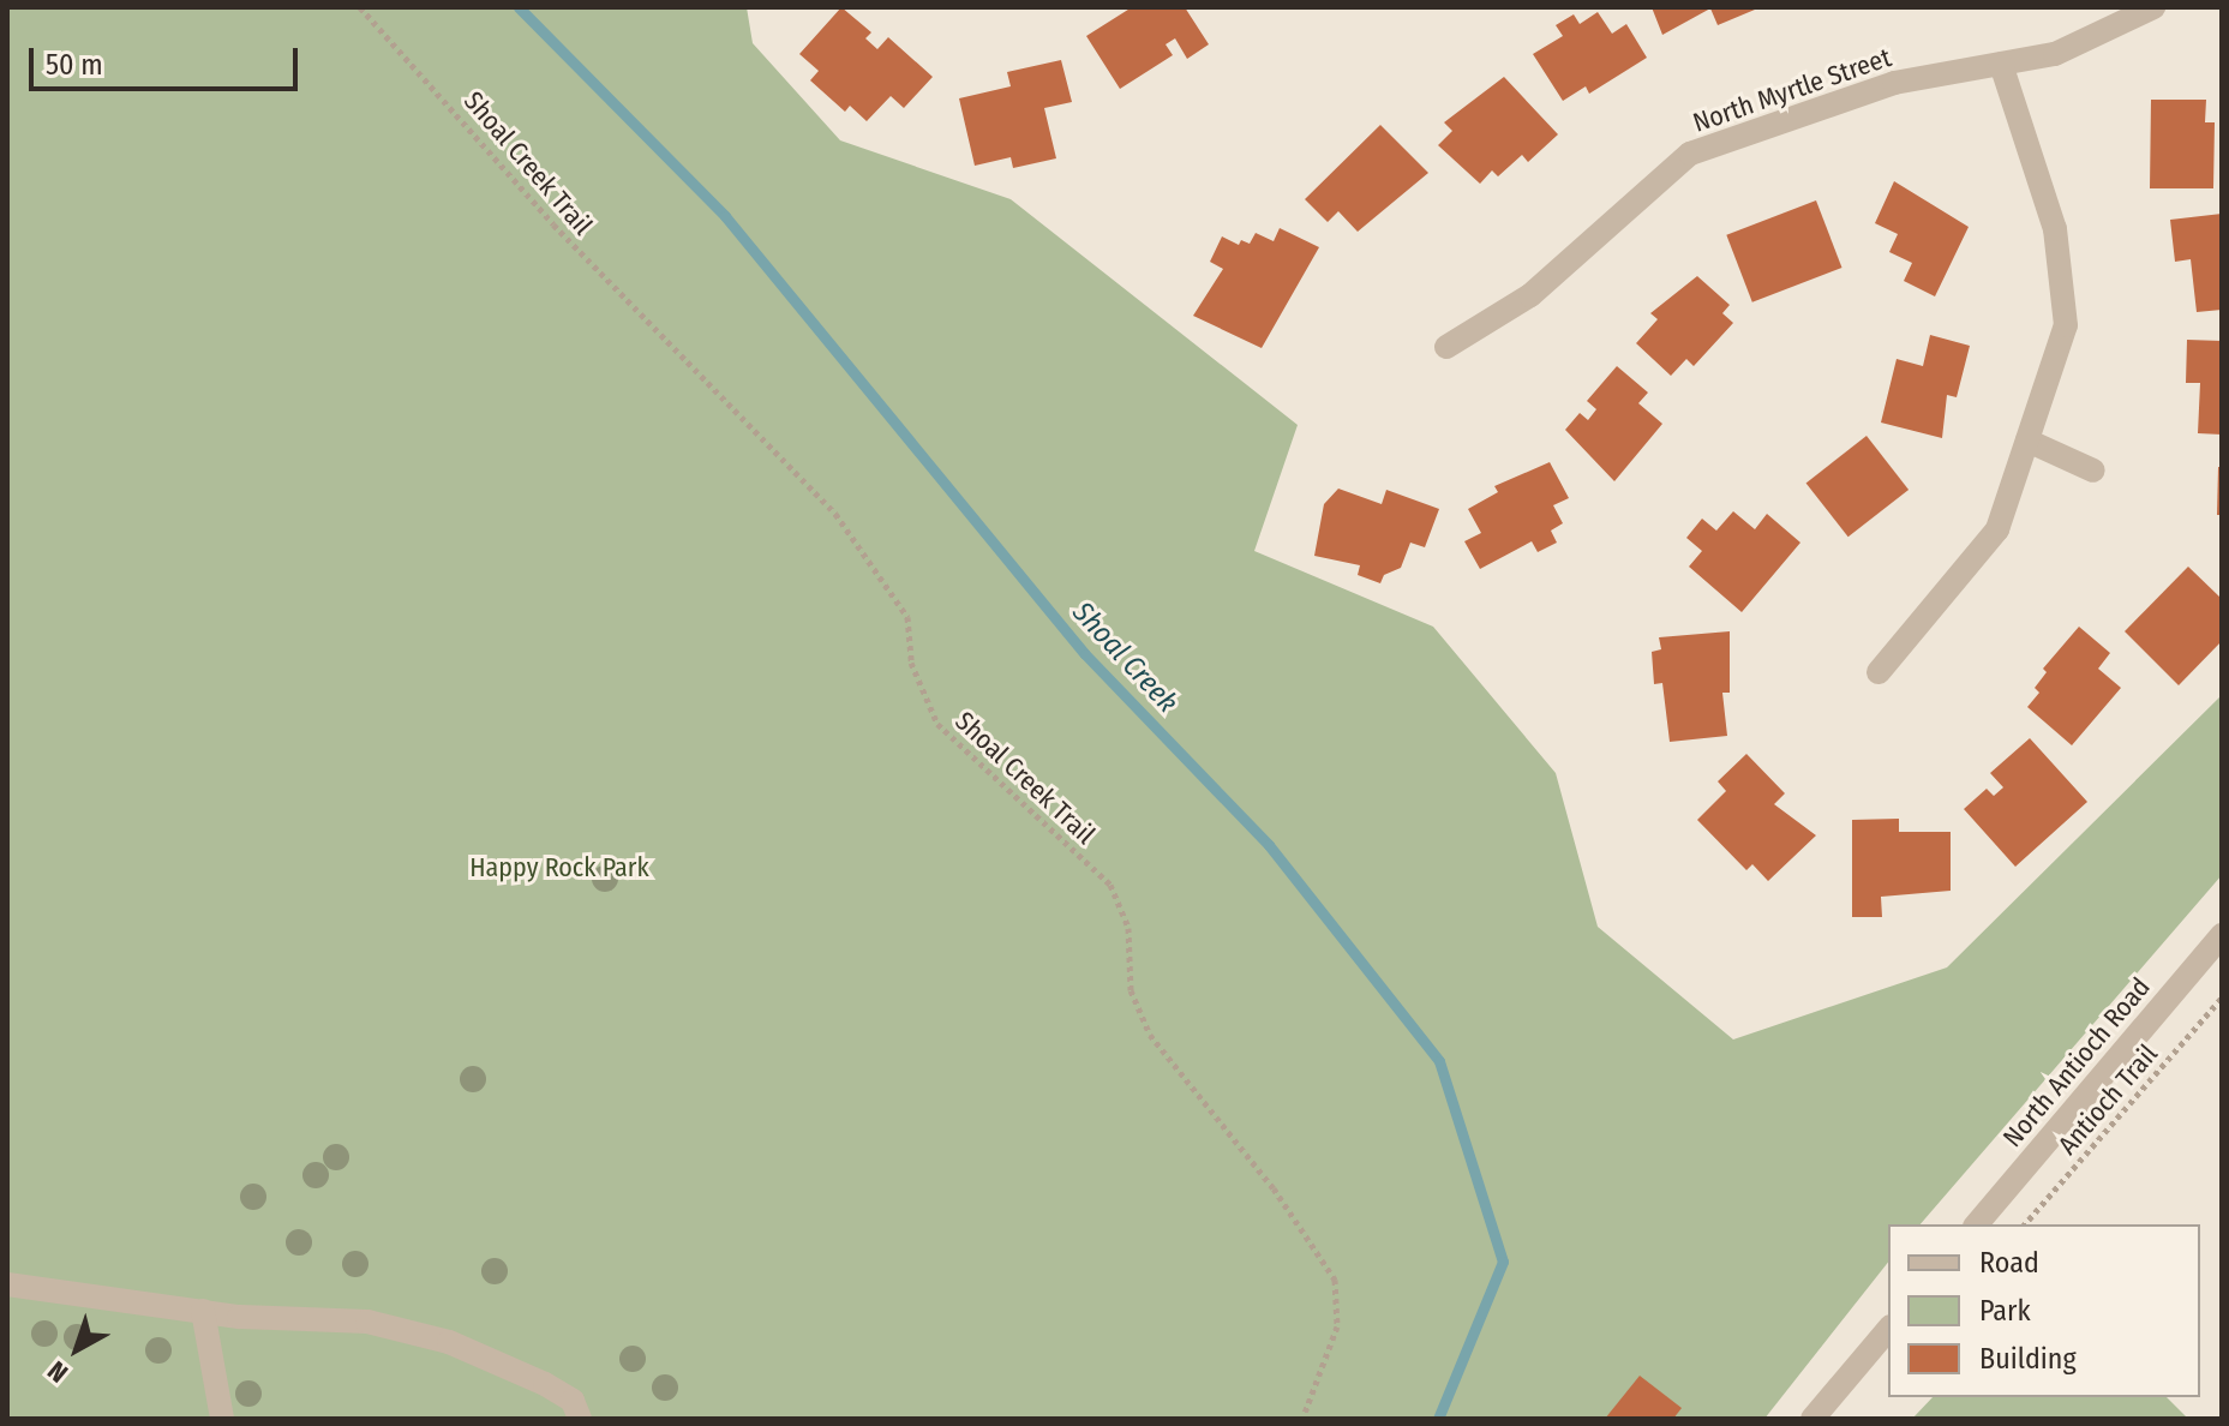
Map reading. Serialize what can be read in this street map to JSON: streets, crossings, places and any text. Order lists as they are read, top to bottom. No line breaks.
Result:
{"streets":{"street":["North Myrtle Street","North Antioch Road"],"path":["Shoal Creek Trail","Antioch Trail"]},"water":["Shoal Creek"],"parks":["Happy Rock Park"],"legend":["Road","Park","Building"],"scale_bar":"50 m","north":"bottom left"}
